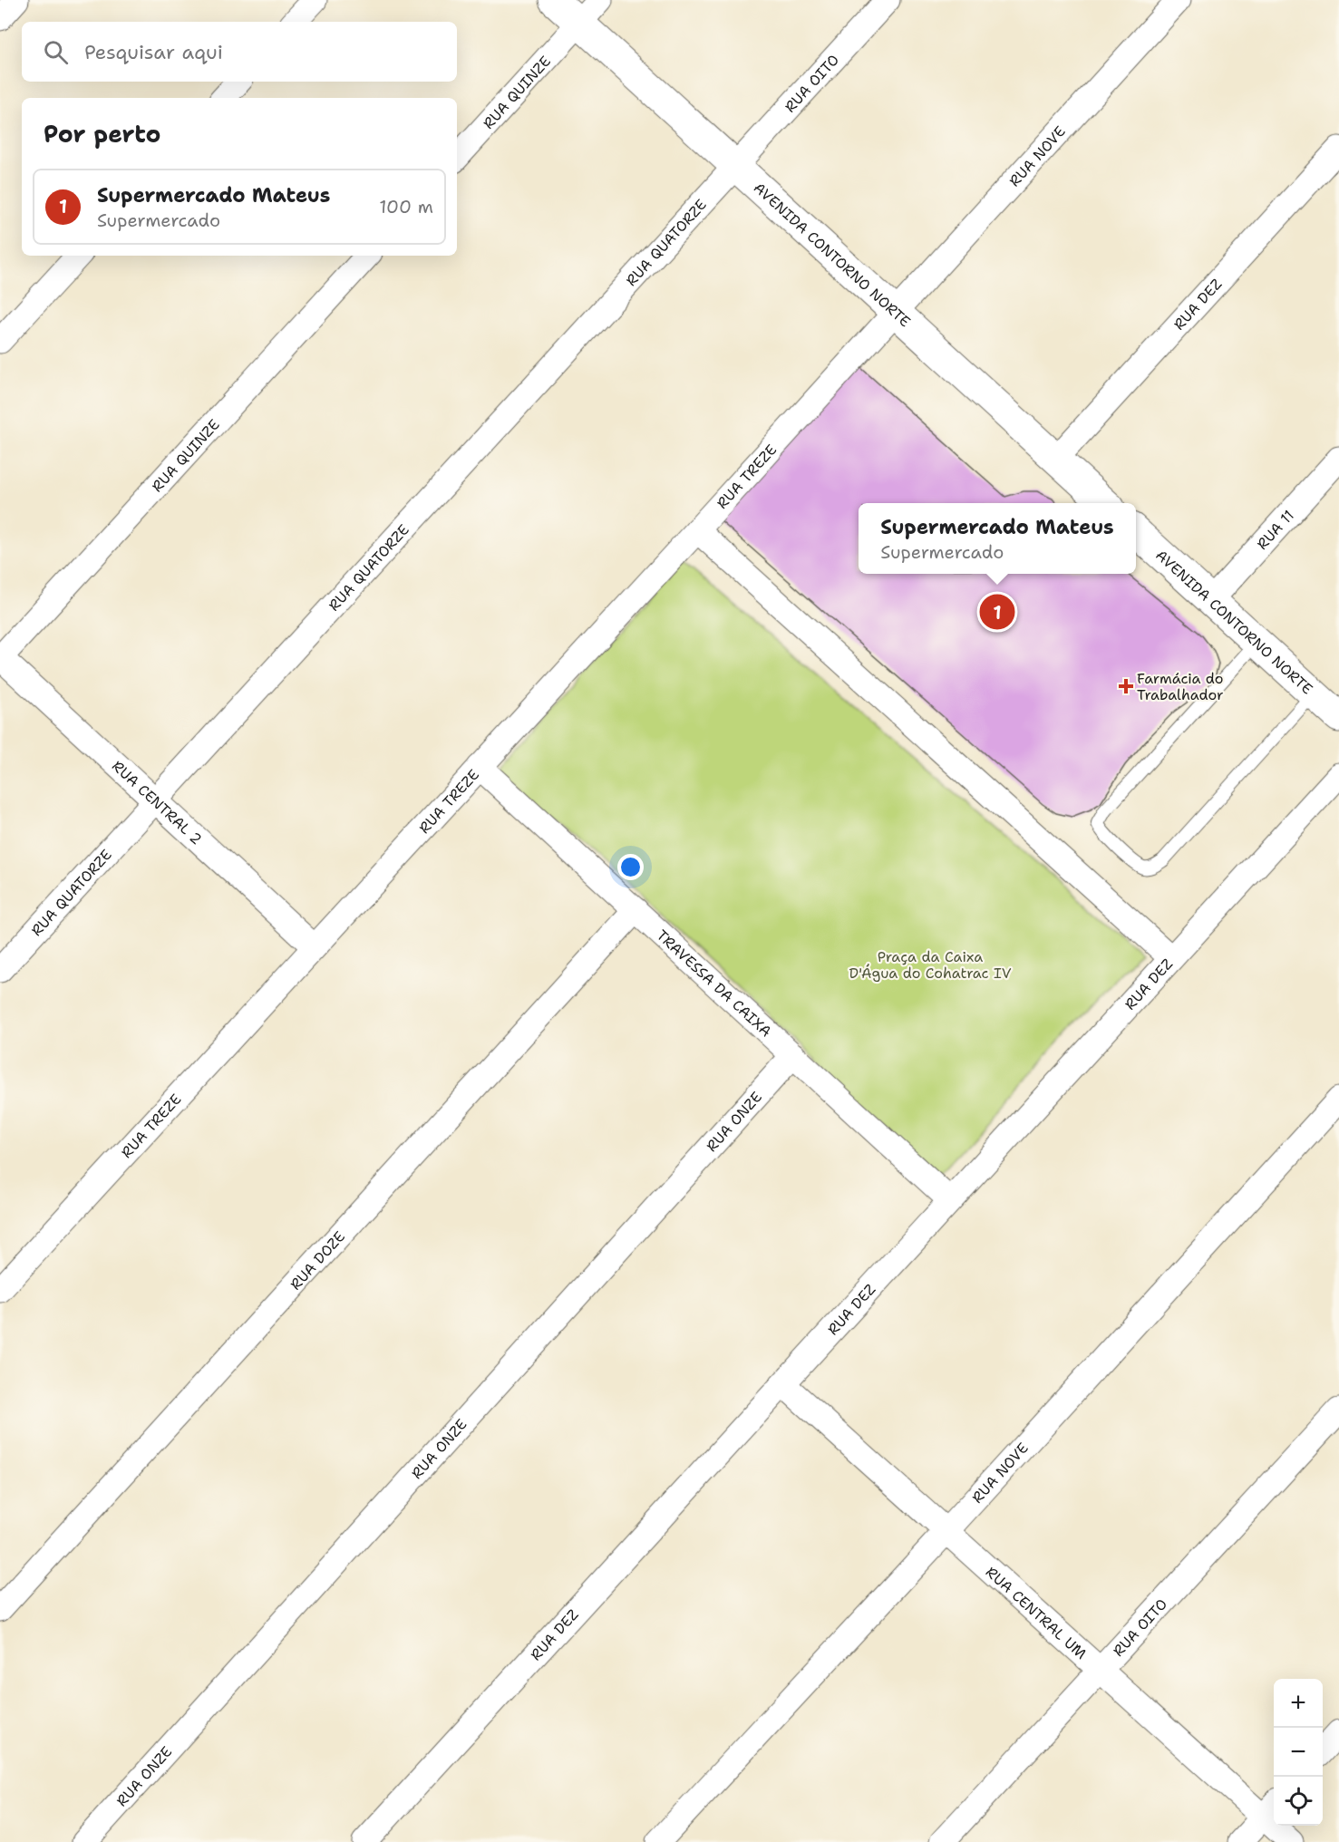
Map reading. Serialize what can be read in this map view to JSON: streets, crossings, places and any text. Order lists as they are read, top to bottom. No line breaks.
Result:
{"streets":{"street":["RUA OITO","RUA QUINZE","RUA NOVE","RUA QUATORZE","AVENIDA CONTORNO NORTE","RUA DEZ","RUA TREZE","RUA 11","RUA CENTRAL 2","TRAVESSA DA CAIXA","RUA ONZE","RUA DOZE","RUA CENTRAL UM"]},"crossings":[["RUA OITO","RUA QUATORZE"],["RUA OITO","AVENIDA CONTORNO NORTE"],["RUA OITO","RUA CENTRAL UM"],["RUA QUINZE","AVENIDA CONTORNO NORTE"],["RUA QUINZE","RUA CENTRAL 2"],["RUA NOVE","AVENIDA CONTORNO NORTE"],["RUA NOVE","RUA TREZE"],["RUA NOVE","RUA CENTRAL UM"],["RUA QUATORZE","AVENIDA CONTORNO NORTE"],["RUA QUATORZE","RUA CENTRAL 2"],["AVENIDA CONTORNO NORTE","RUA DEZ"],["AVENIDA CONTORNO NORTE","RUA TREZE"],["AVENIDA CONTORNO NORTE","RUA 11"],["RUA DEZ","TRAVESSA DA CAIXA"],["RUA DEZ","RUA CENTRAL UM"],["RUA TREZE","RUA CENTRAL 2"],["RUA TREZE","TRAVESSA DA CAIXA"],["TRAVESSA DA CAIXA","RUA ONZE"],["TRAVESSA DA CAIXA","RUA DOZE"]],"parks":["Praça da Caixa D'Água do Cohatrac IV"],"places":{"health":["Farmácia do Trabalhador"]},"page":{"search":"Pesquisar aqui","heading":"Por perto","list":[{"mark":"1","name":"Supermercado Mateus","note":"Supermercado","value":"100 m"}],"popup":["Supermercado Mateus","Supermercado"],"pins":"1","map_buttons":["+","−"]}}
